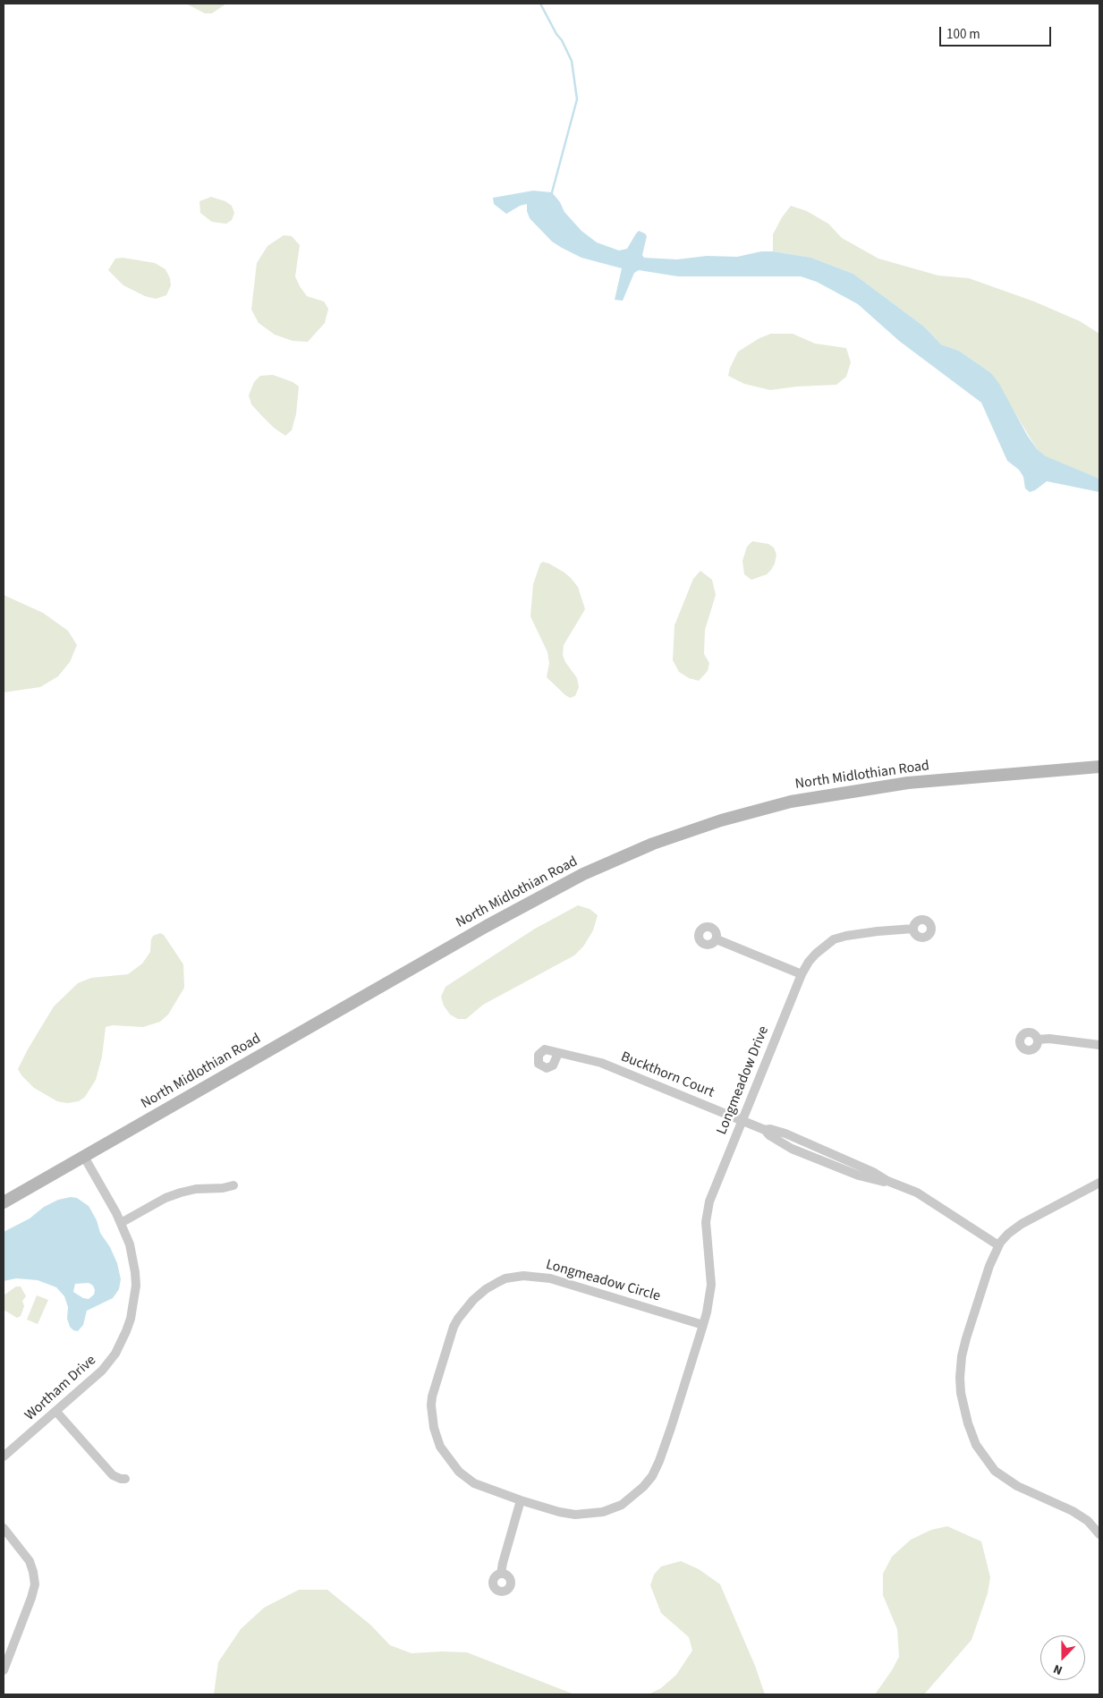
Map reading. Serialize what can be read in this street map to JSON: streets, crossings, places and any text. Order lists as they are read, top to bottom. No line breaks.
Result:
{"streets":{"main road":["North Midlothian Road"],"street":["Buckthorn Court","Longmeadow Drive","Longmeadow Circle","Wortham Drive"]},"crossings":[["North Midlothian Road","Wortham Drive"],["Buckthorn Court","Longmeadow Drive"],["Longmeadow Drive","Longmeadow Circle"]],"scale_bar":"100 m","north":"bottom"}
